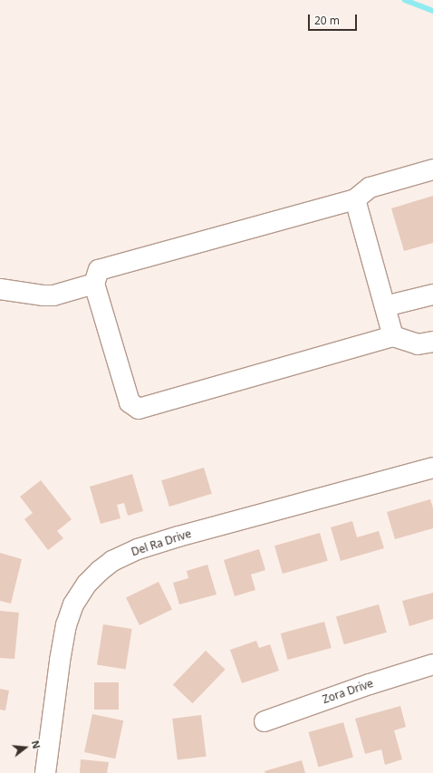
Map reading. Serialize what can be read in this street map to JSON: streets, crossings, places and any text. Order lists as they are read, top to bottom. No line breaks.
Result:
{"streets":{"street":["Del Ra Drive","Zora Drive"]},"scale_bar":"20 m","north":"right"}
